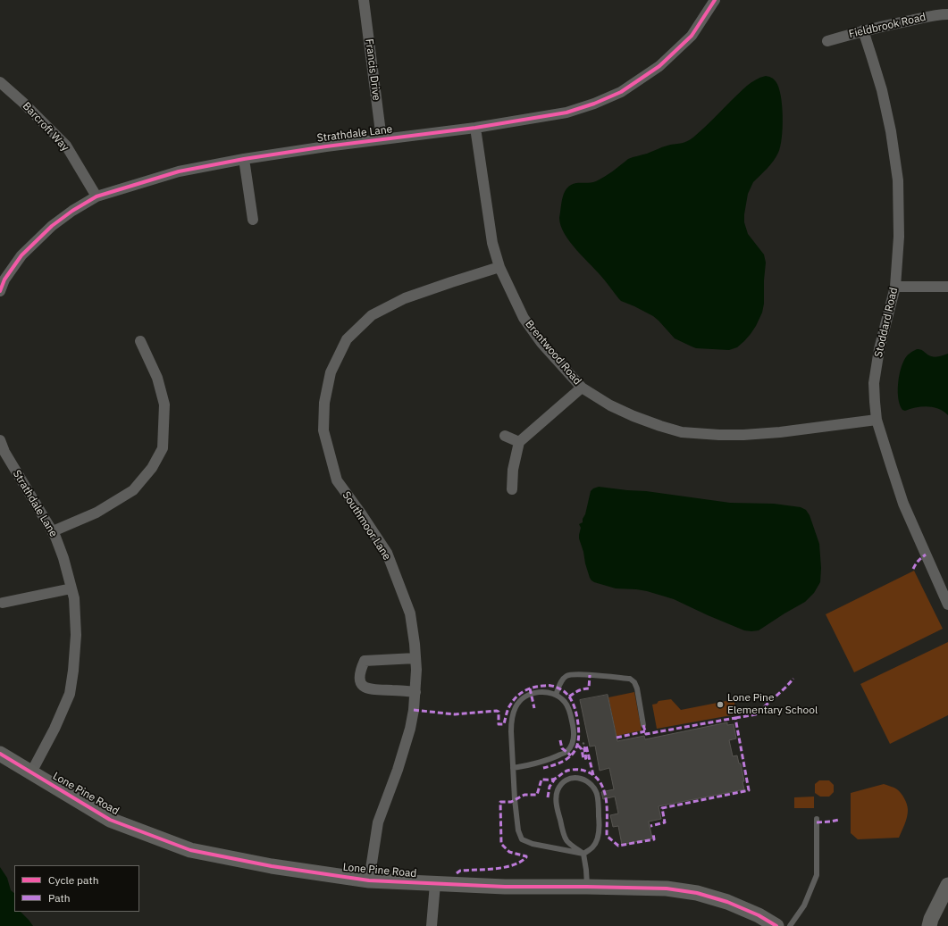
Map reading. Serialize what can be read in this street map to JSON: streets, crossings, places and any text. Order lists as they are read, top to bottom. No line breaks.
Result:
{"streets":{"street":["Fieldbrook Road","Francis Drive","Barcroft Way","Strathdale Lane","Stoddard Road","Brentwood Road","Southmoor Lane","Lone Pine Road"]},"crossings":[["Fieldbrook Road","Stoddard Road"],["Francis Drive","Strathdale Lane"],["Barcroft Way","Strathdale Lane"],["Strathdale Lane","Brentwood Road"],["Strathdale Lane","Lone Pine Road"],["Stoddard Road","Brentwood Road"],["Brentwood Road","Southmoor Lane"],["Southmoor Lane","Lone Pine Road"]],"places":["Lone Pine Elementary School"],"legend":["Cycle path","Path"]}
